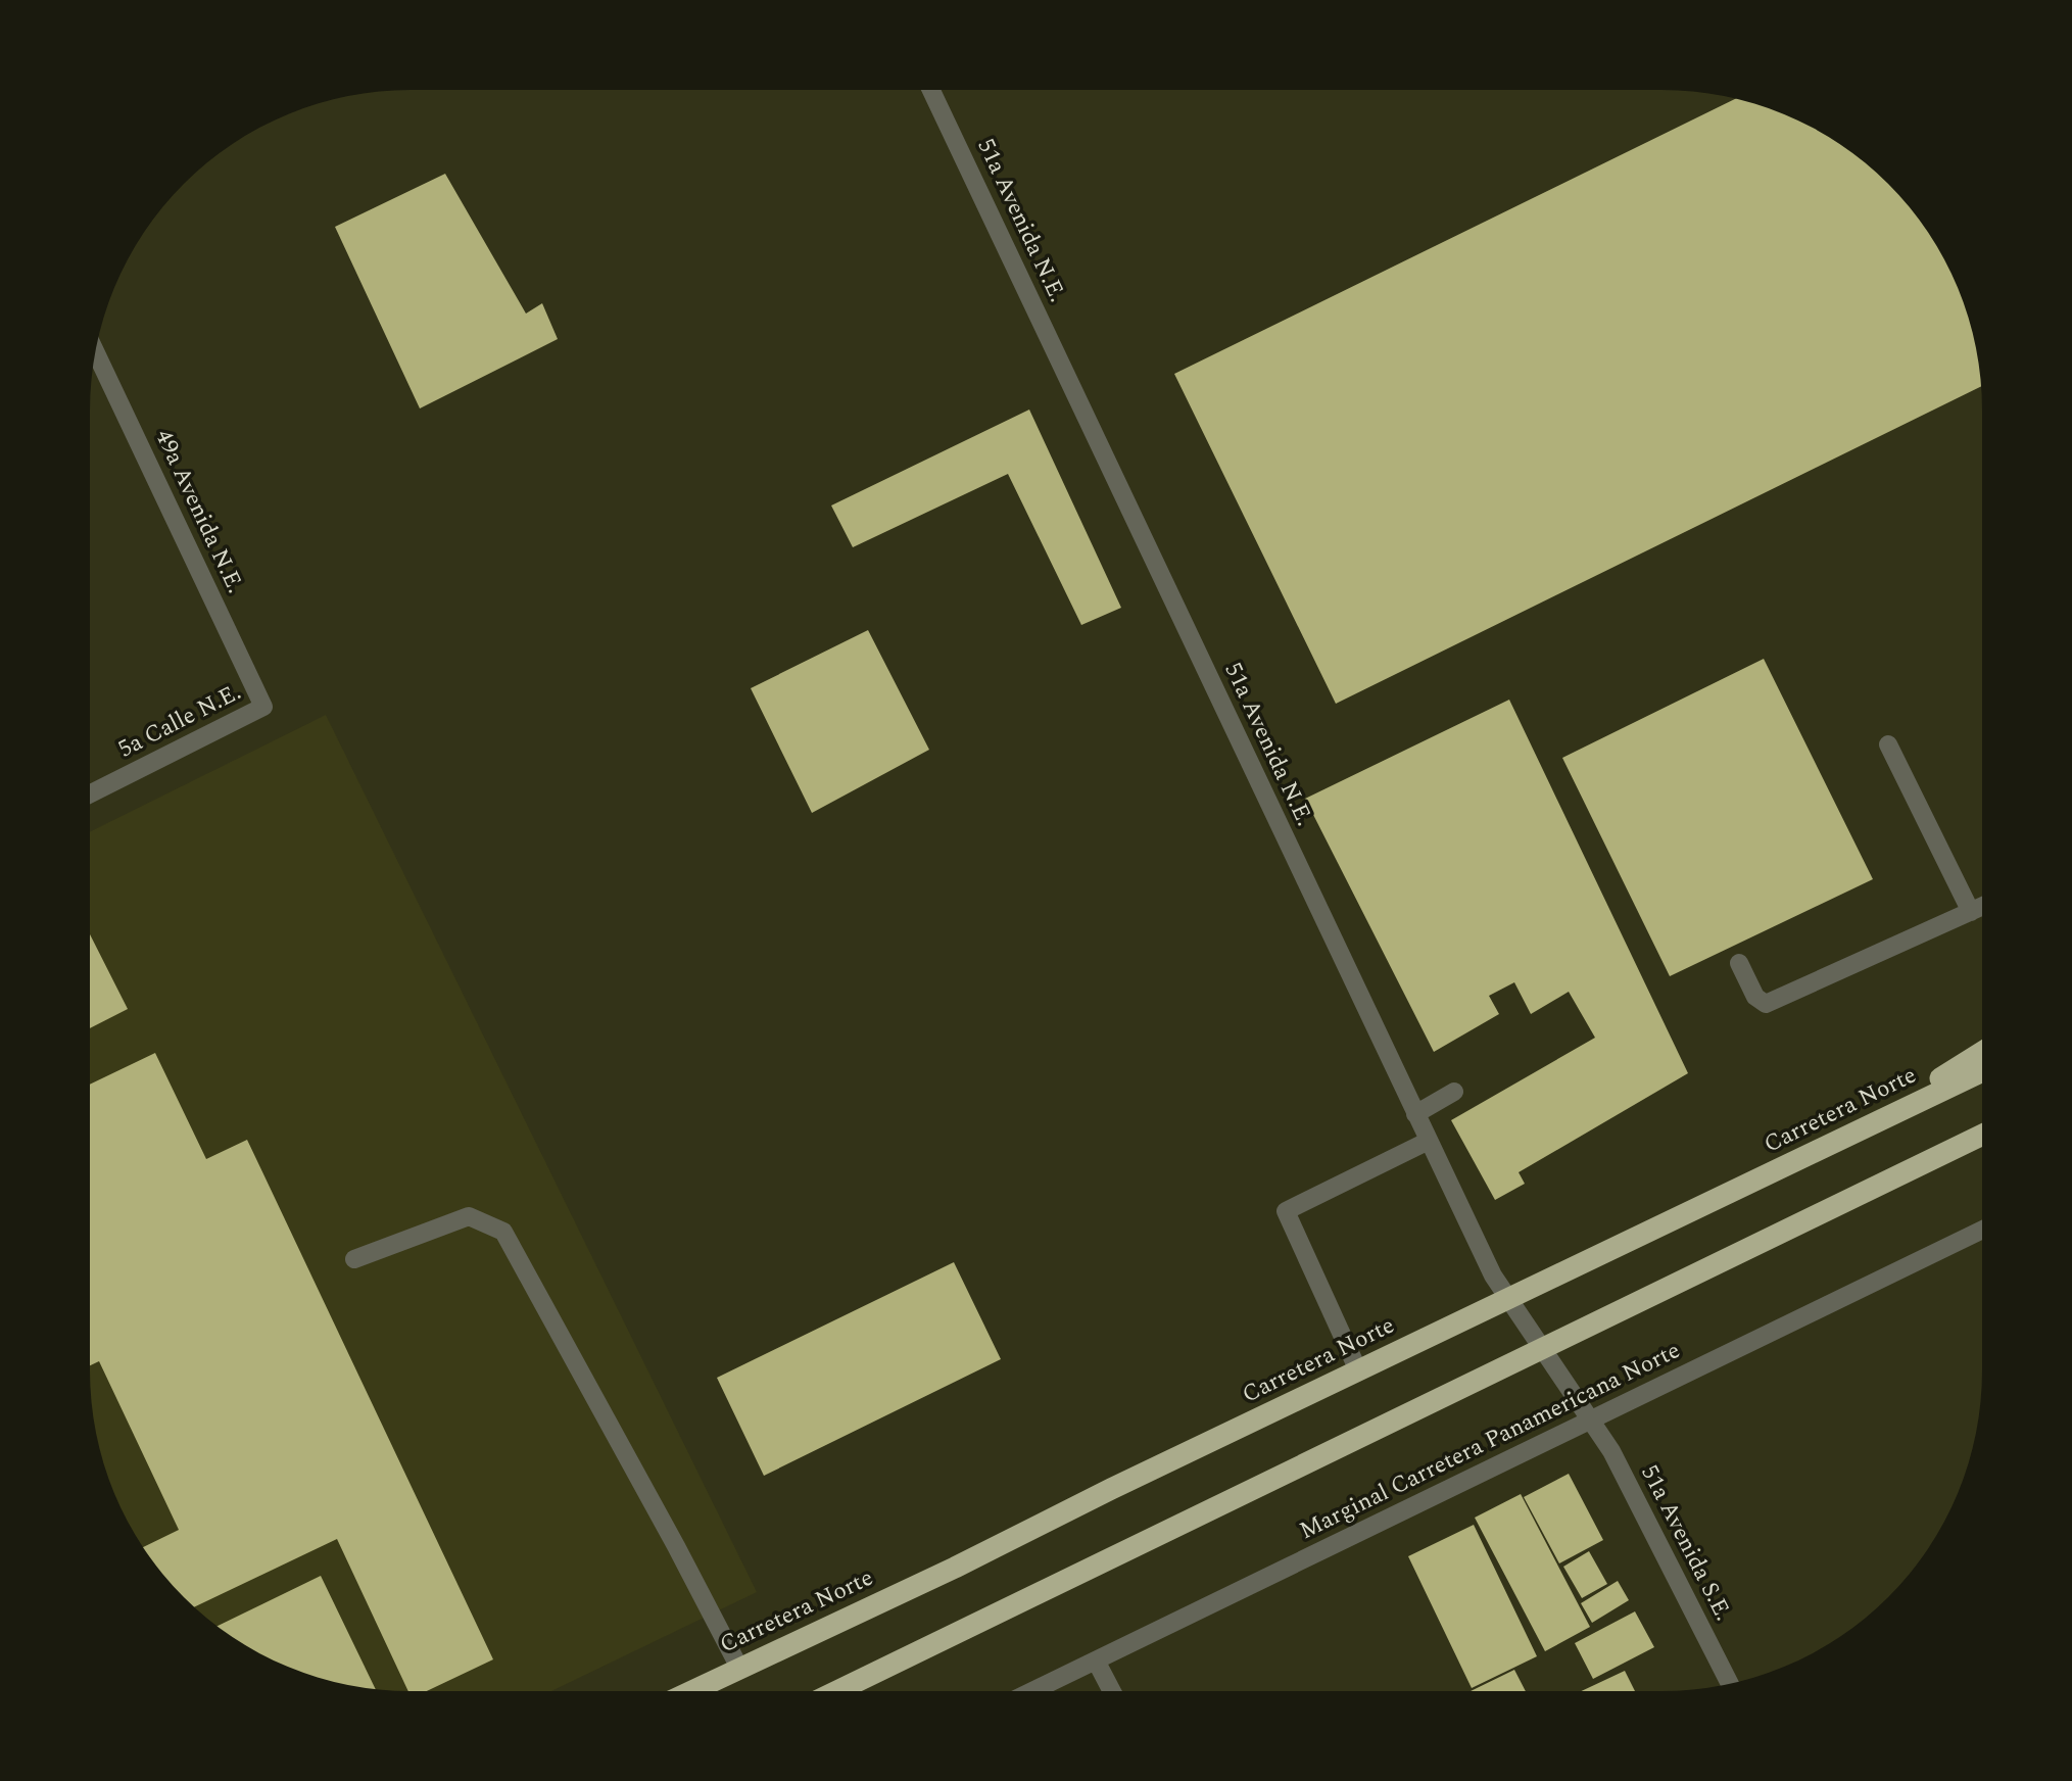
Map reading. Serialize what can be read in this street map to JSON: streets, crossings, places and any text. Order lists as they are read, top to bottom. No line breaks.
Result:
{"streets":{"highway":["Carretera Norte"],"street":["51a Avenida N.E.","49a Avenida N.E.","5a Calle N.E.","Marginal Carretera Panamericana Norte","51a Avenida S.E."]},"crossings":[["51a Avenida N.E.","Carretera Norte"],["51a Avenida N.E.","Marginal Carretera Panamericana Norte"],["51a Avenida N.E.","51a Avenida S.E."],["49a Avenida N.E.","5a Calle N.E."],["Marginal Carretera Panamericana Norte","51a Avenida S.E."]]}
